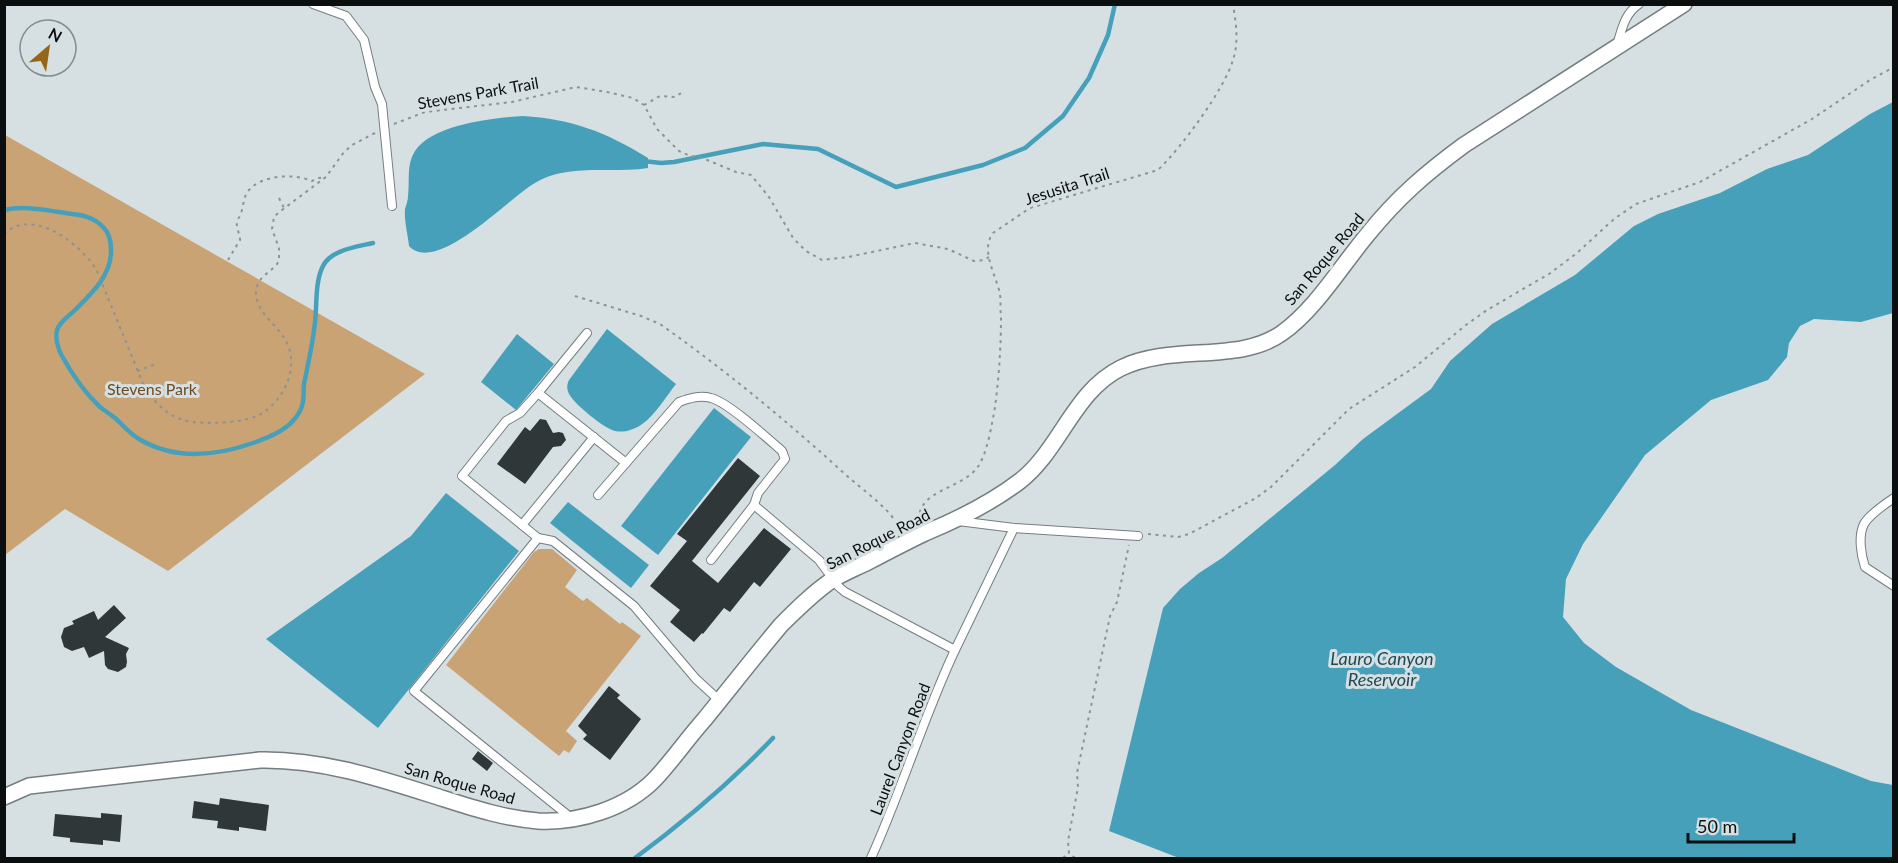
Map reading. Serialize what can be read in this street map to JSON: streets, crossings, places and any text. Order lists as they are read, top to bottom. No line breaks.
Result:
{"streets":{"street":["San Roque Road"],"lane":["Laurel Canyon Road"],"path":["Stevens Park Trail","Jesusita Trail"]},"water":["Lauro Canyon Reservoir"],"parks":["Stevens Park"],"scale_bar":"50 m","north":"top right"}
